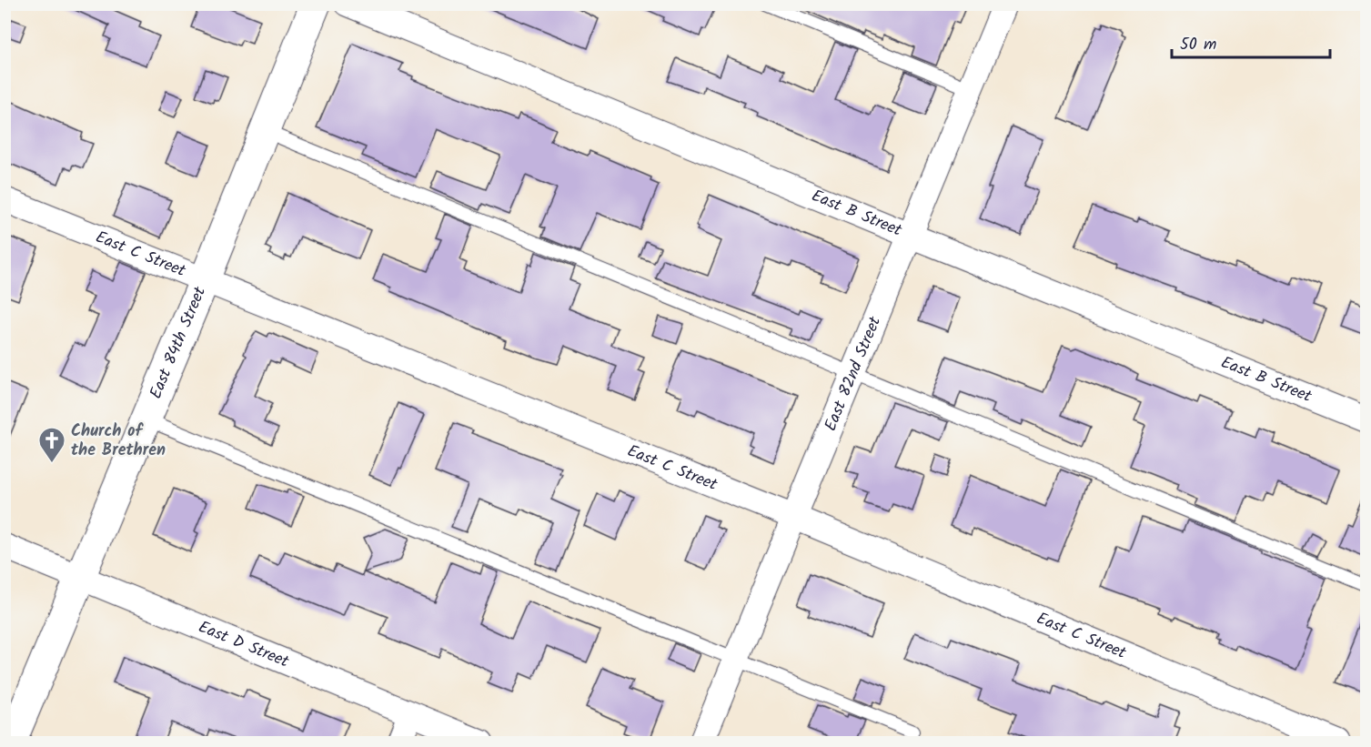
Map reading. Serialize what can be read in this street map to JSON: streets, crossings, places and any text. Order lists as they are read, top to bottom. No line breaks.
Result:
{"streets":{"street":["East B Street","East C Street","East 84th Street","East 82nd Street","East D Street"]},"crossings":[["East B Street","East 82nd Street"],["East C Street","East 84th Street"],["East C Street","East 82nd Street"],["East 84th Street","East D Street"]],"places":{"church":["Church of the Brethren"]},"scale_bar":"50 m"}
